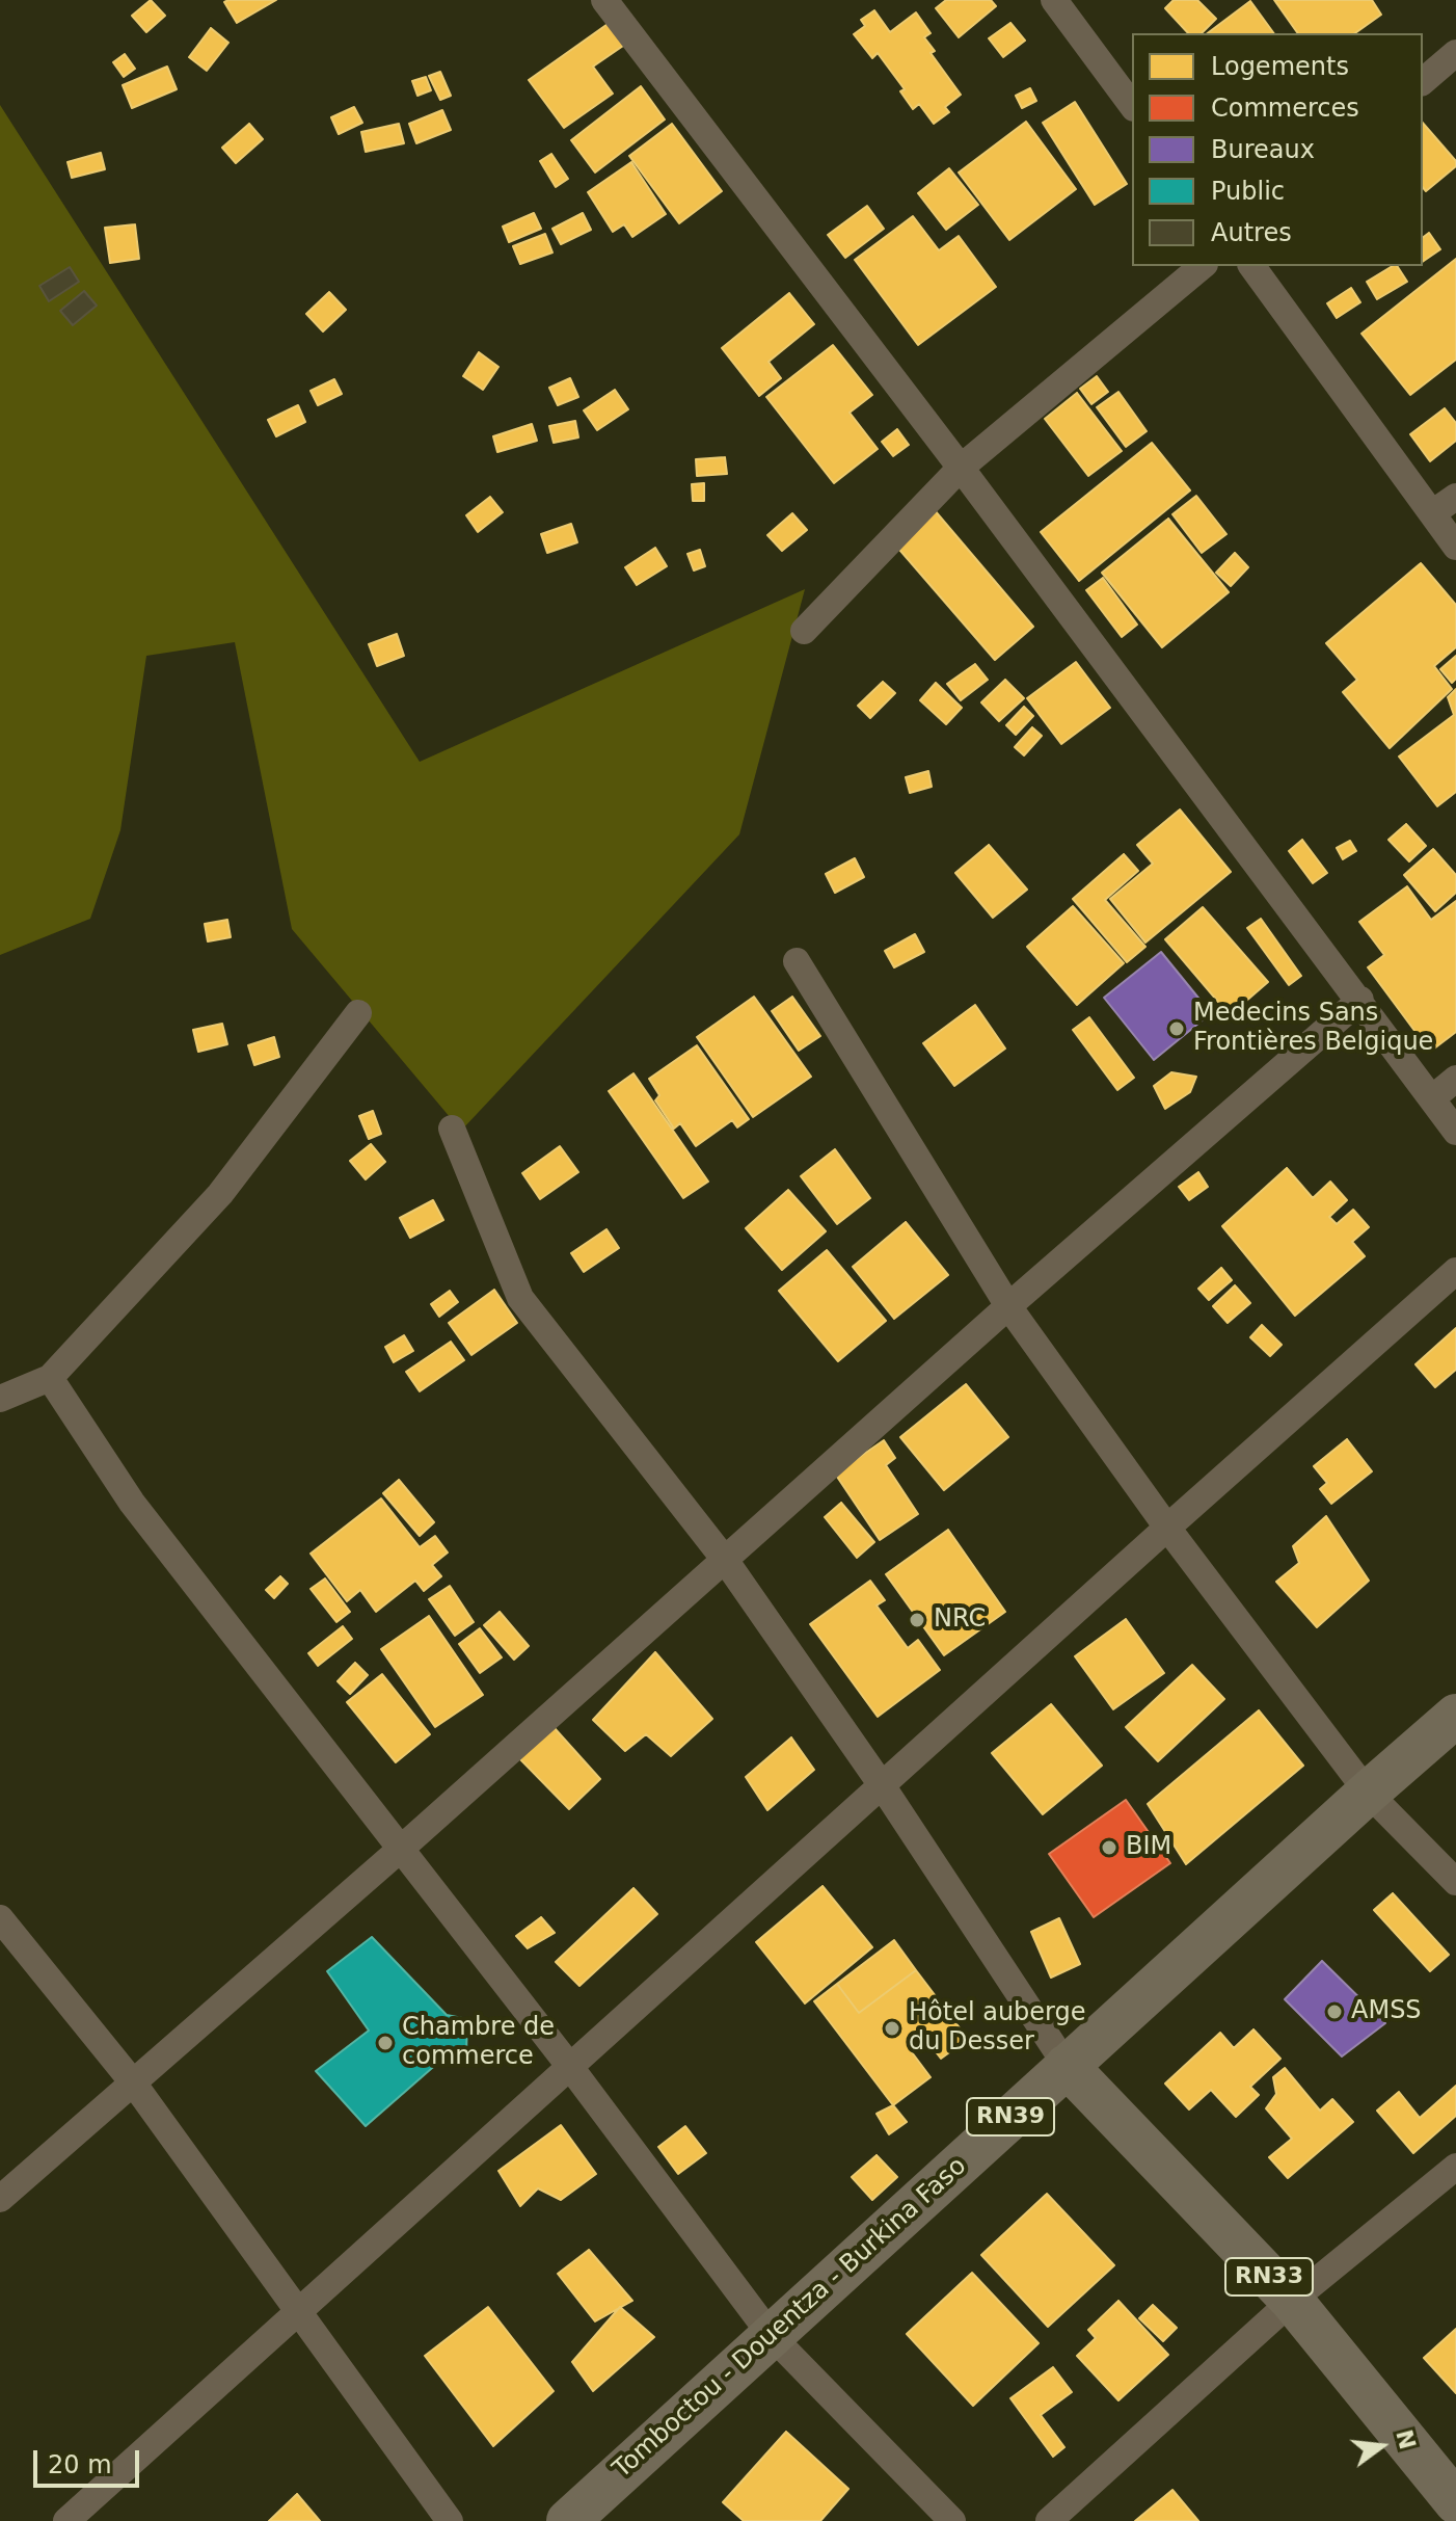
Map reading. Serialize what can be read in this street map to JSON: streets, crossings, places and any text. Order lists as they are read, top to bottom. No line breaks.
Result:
{"streets":{"main road":["RN39","RN33","Tomboctou - Douentza - Burkina Faso"]},"crossings":[["RN33","Tomboctou - Douentza - Burkina Faso"]],"places":["Medecins Sans Frontières Belgique","NRC","BIM","AMSS","Hôtel auberge du Desser","Chambre de commerce"],"legend":["Logements","Commerces","Bureaux","Public","Autres"],"scale_bar":"20 m","north":"right"}
